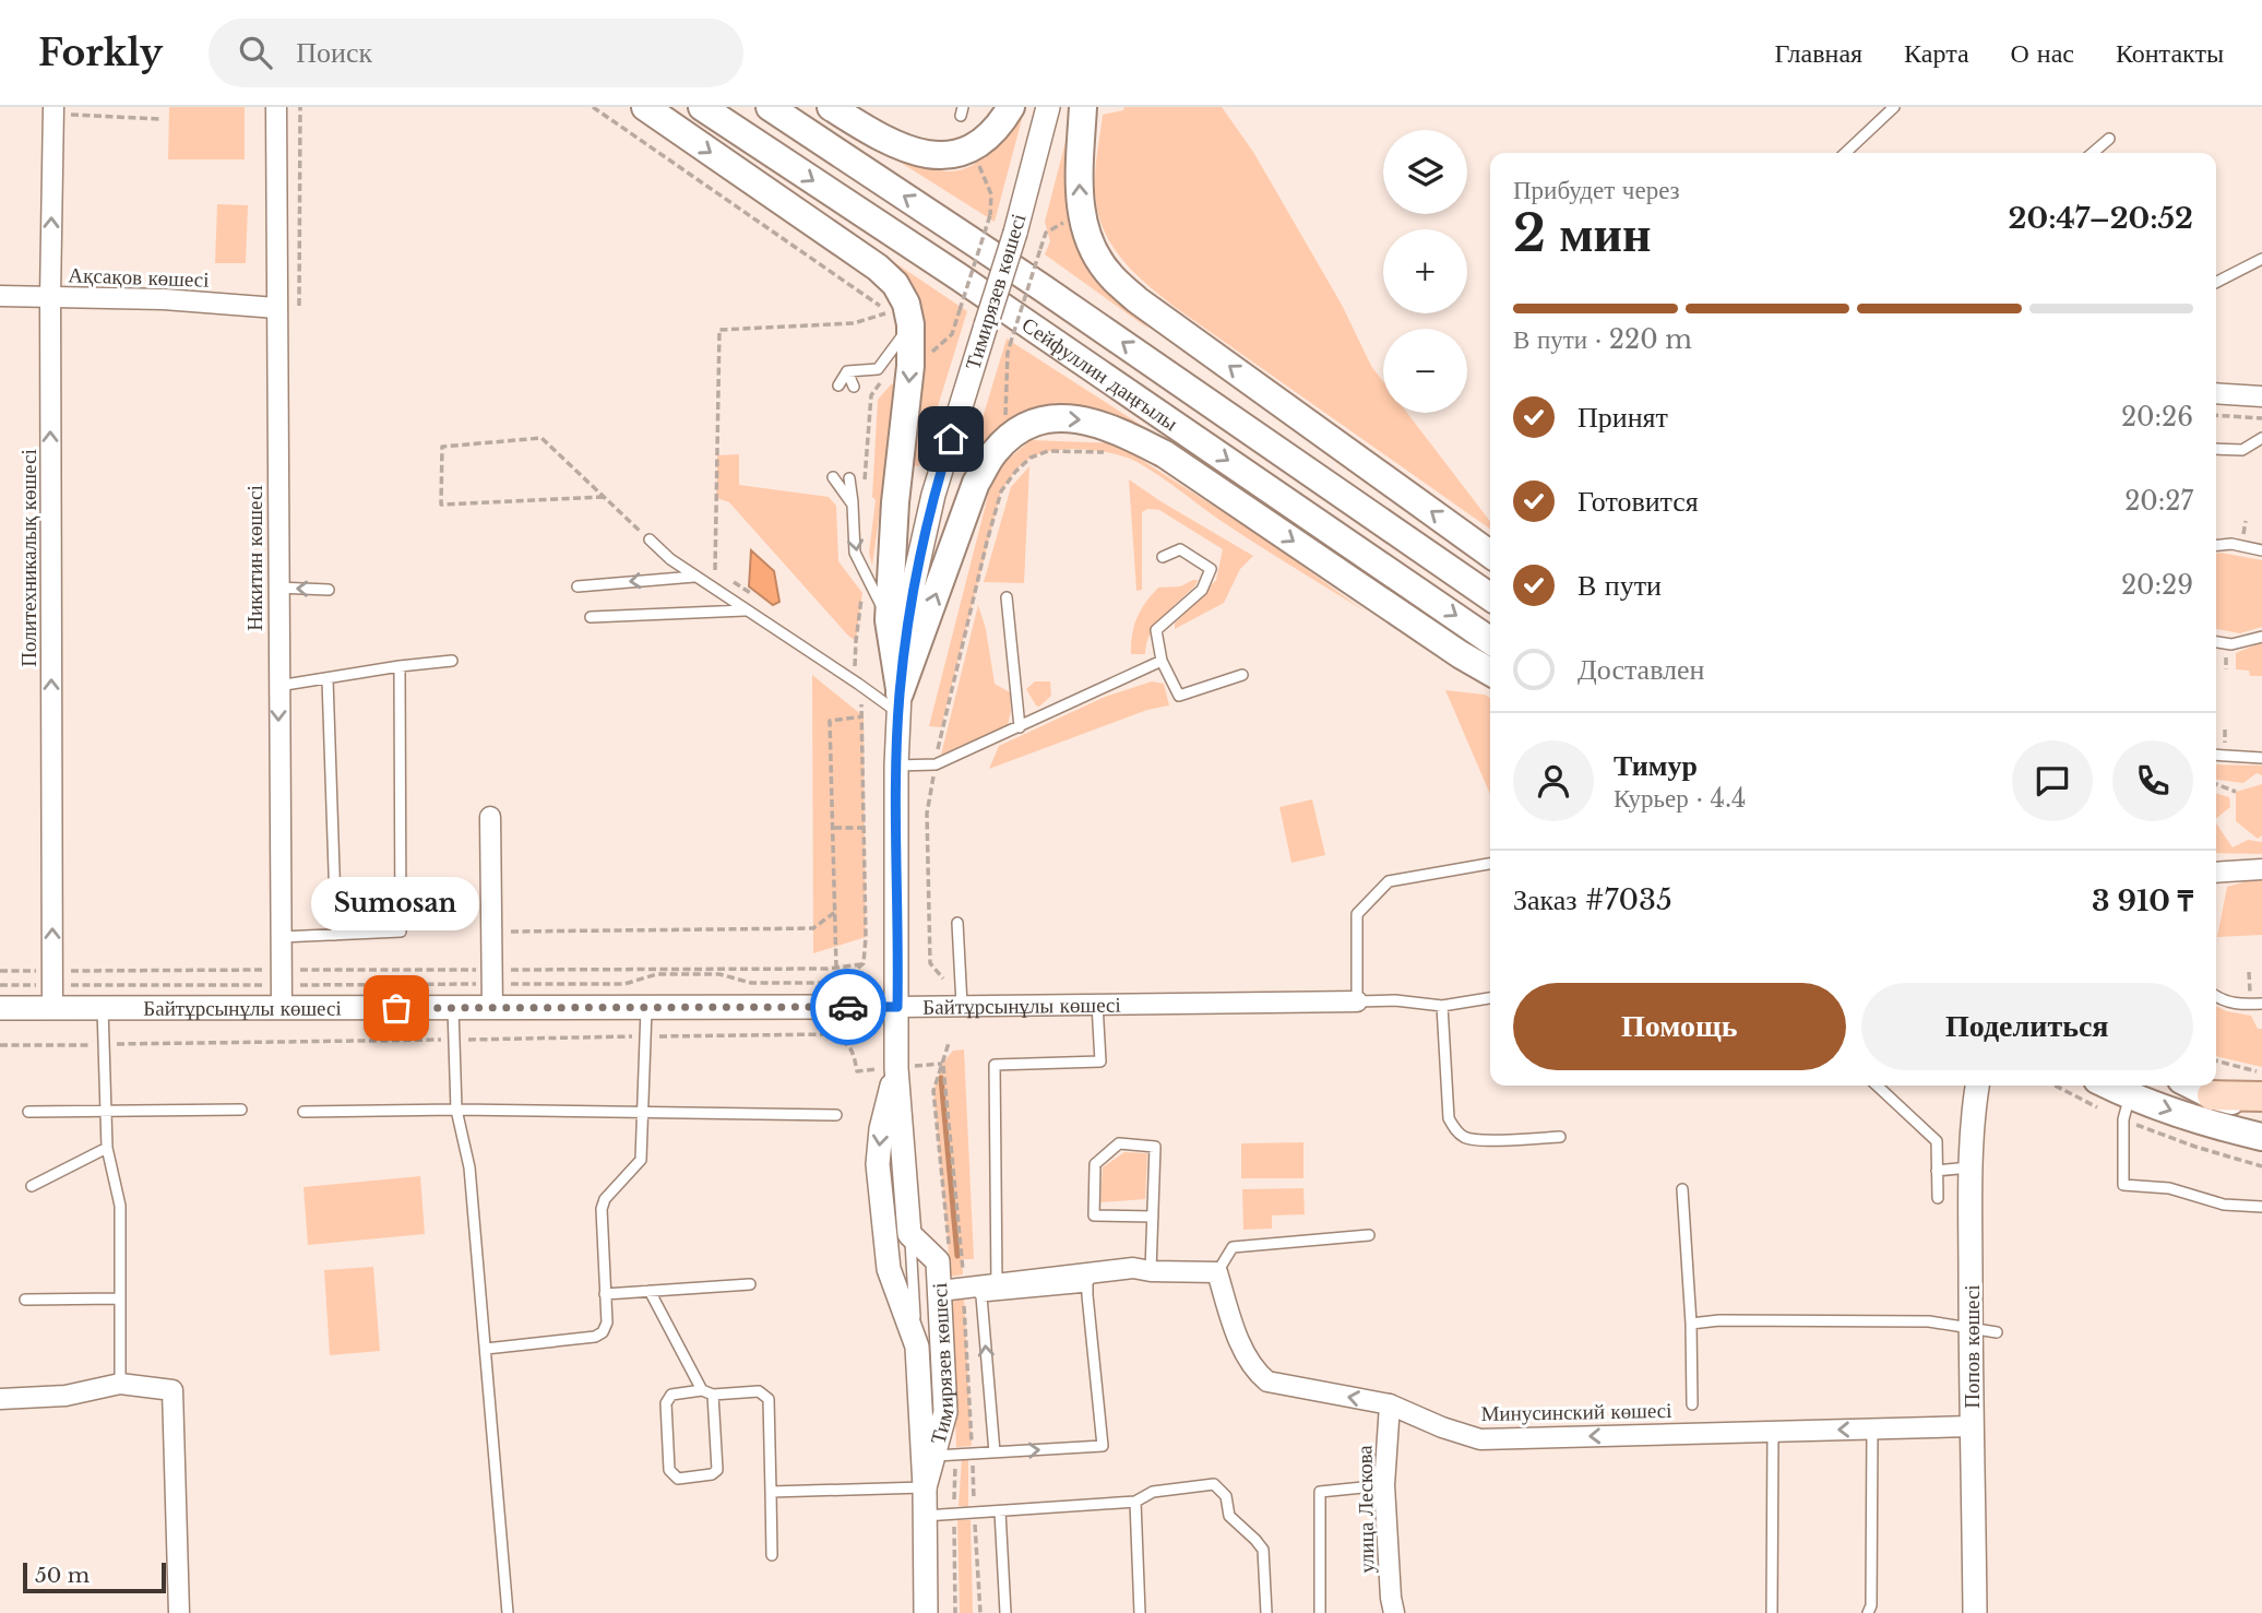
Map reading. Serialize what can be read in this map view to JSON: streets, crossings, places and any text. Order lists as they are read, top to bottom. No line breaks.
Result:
{"streets":{"main road":["Сейфуллин даңғылы"],"street":["Ақсақов көшесі","Тимирязев көшесі","Политехникалық көшесі","Никитин көшесі","Байтұрсынұлы көшесі","Попов көшесі","Минусинский көшесі","улица Лескова"]},"crossings":[["Ақсақов көшесі","Политехникалық көшесі"],["Ақсақов көшесі","Никитин көшесі"],["Тимирязев көшесі","Байтұрсынұлы көшесі"],["Политехникалық көшесі","Байтұрсынұлы көшесі"],["Никитин көшесі","Байтұрсынұлы көшесі"],["Попов көшесі","Минусинский көшесі"],["Минусинский көшесі","улица Лескова"]],"one_way":["Политехникалық көшесі","Минусинский көшесі"],"places":["Sumosan"],"scale_bar":"50 m","page":{"header":"Forkly","search":"Поиск","nav":["Главная","Карта","О нас","Контакты"],"map_buttons":["+","−"],"heading":["2 мин","Прибудет через","20:47–20:52"],"panel":["Тимур","Курьер · 4.4","Заказ #7035","3 910 ₸"],"bar":"В пути · 220 m","list":[["Принят","20:26"],["Готовится","20:27"],["В пути","20:29"],"Доставлен"],"bubble":"Sumosan","buttons":["Помощь","Поделиться"],"scale":"50 m"}}
